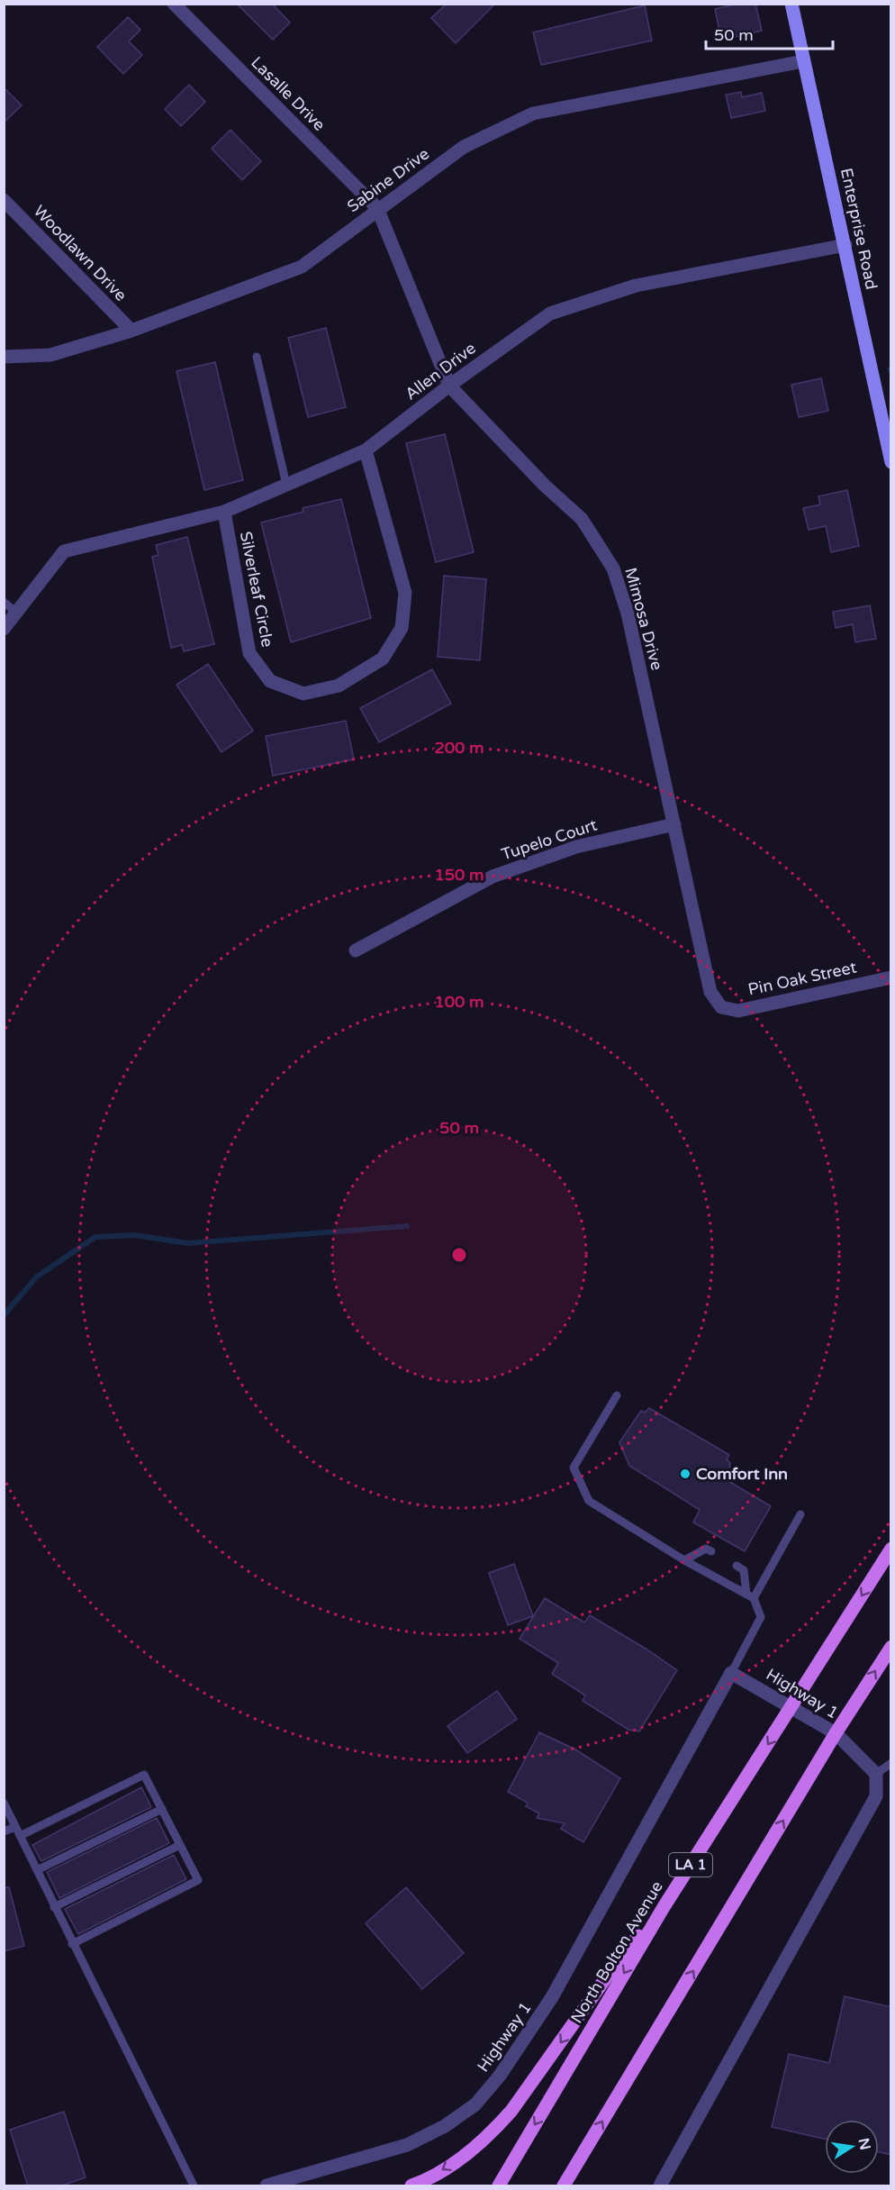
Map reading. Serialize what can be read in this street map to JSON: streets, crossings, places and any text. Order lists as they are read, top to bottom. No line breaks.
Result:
{"streets":{"main road":["LA 1","North Bolton Avenue"],"street":["Lasalle Drive","Sabine Drive","Enterprise Road","Woodlawn Drive","Allen Drive","Silverleaf Circle","Mimosa Drive","Tupelo Court","Pin Oak Street","Highway 1"]},"crossings":[["Lasalle Drive","Sabine Drive"],["Lasalle Drive","Mimosa Drive"],["Sabine Drive","Enterprise Road"],["Sabine Drive","Woodlawn Drive"],["Sabine Drive","Mimosa Drive"],["Enterprise Road","Allen Drive"],["Allen Drive","Silverleaf Circle"],["Allen Drive","Mimosa Drive"],["Mimosa Drive","Tupelo Court"],["Mimosa Drive","Pin Oak Street"],["Highway 1","North Bolton Avenue"]],"places":["Comfort Inn"],"scale_bar":"50 m","north":"right","rings":["200 m","150 m","100 m","50 m"]}
